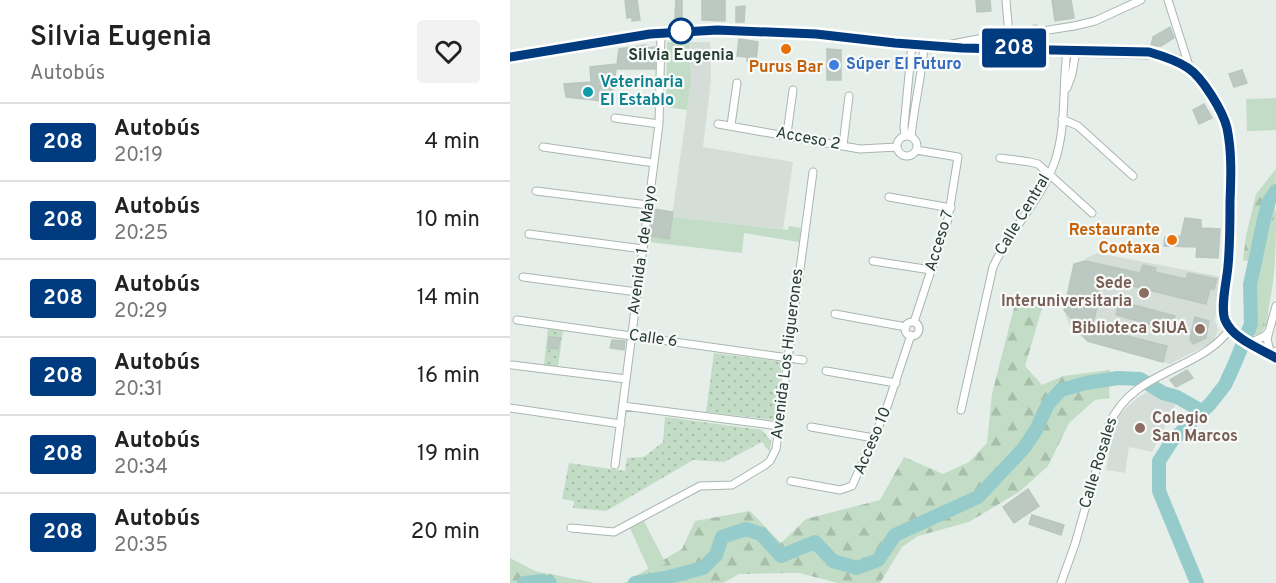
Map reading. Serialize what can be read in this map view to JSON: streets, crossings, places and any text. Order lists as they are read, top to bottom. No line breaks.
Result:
{"streets":{"street":["Acceso 2","Calle Central","Acceso 7","Avenida 1 de Mayo","Calle 6","Avenida Los Higuerones","Acceso 10","Calle Rosales"]},"crossings":[["Acceso 2","Acceso 7"],["Acceso 7","Acceso 10"],["Avenida 1 de Mayo","Calle 6"],["Calle 6","Avenida Los Higuerones"]],"places":["Silvia Eugenia","Purus Bar","Súper El Futuro","Veterinaria El Establo","Restaurante Cootaxa","Sede Interuniversitaria","Biblioteca SIUA","Colegio San Marcos"],"lines":["bus line 208"],"page":{"heading":["Silvia Eugenia","Autobús"],"on_map":"208","list":[{"mark":"208","name":"Autobús","note":"20:19","value":"4 min"},{"mark":"208","name":"Autobús","note":"20:25","value":"10 min"},{"mark":"208","name":"Autobús","note":"20:29","value":"14 min"},{"mark":"208","name":"Autobús","note":"20:31","value":"16 min"},{"mark":"208","name":"Autobús","note":"20:34","value":"19 min"},{"mark":"208","name":"Autobús","note":"20:35","value":"20 min"}]}}
